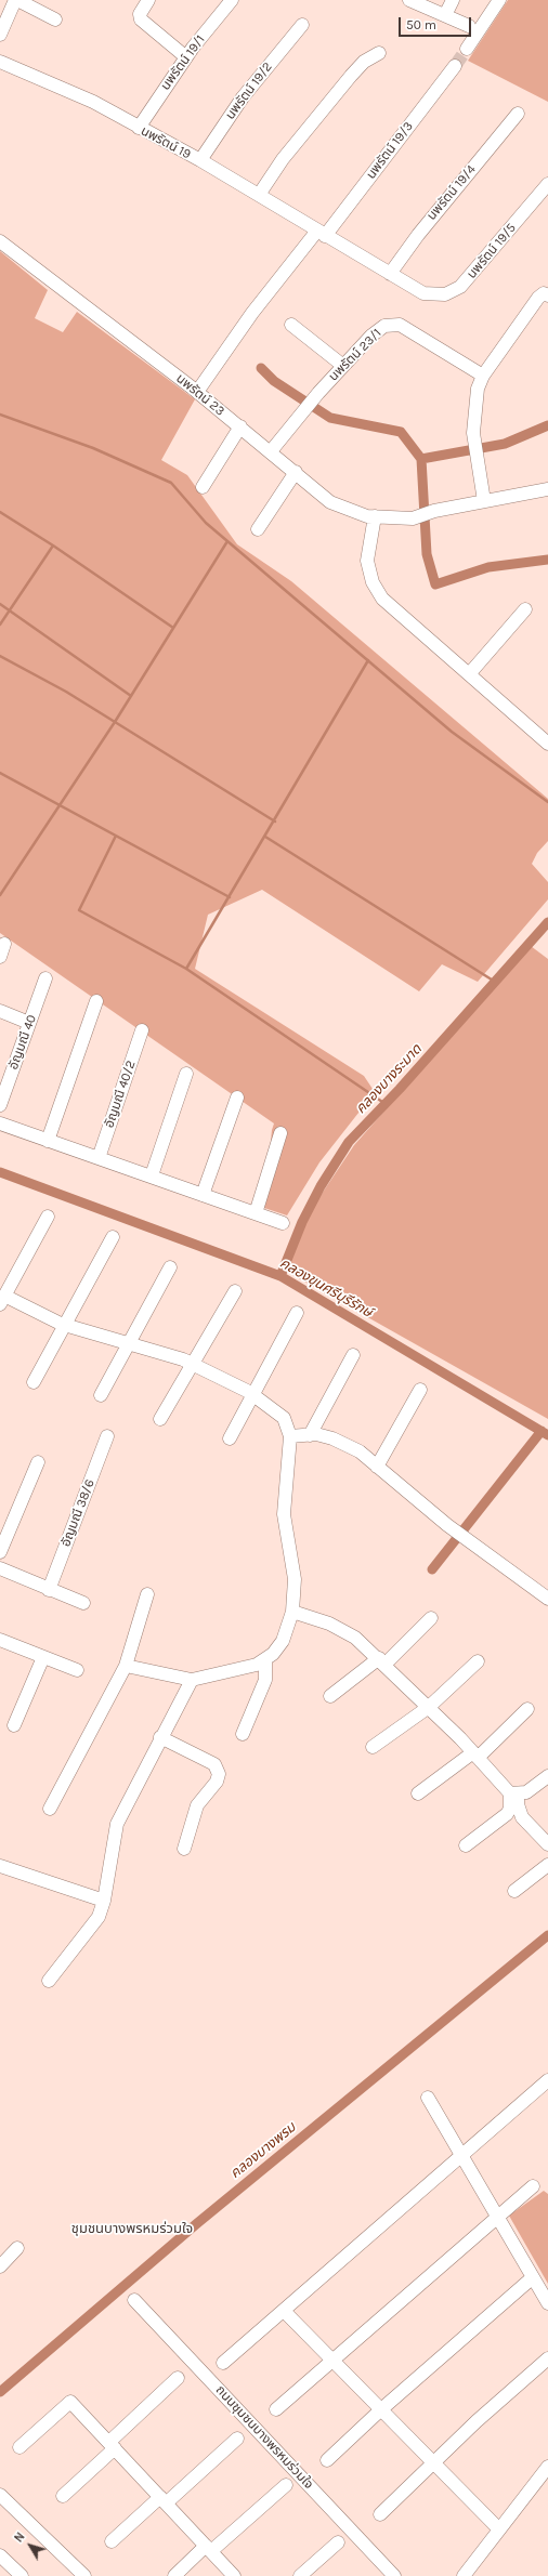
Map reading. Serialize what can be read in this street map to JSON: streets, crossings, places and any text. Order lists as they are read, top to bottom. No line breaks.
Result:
{"streets":{"street":["นพรัตน์ 19/1","นพรัตน์ 19/2","นพรัตน์ 19","นพรัตน์ 19/3","นพรัตน์ 19/4","นพรัตน์ 19/5","นพรัตน์ 23/1","นพรัตน์ 23","อัญมณี 40","อัญมณี 40/2","อัญมณี 38/6","ถนนชุมชนบางพรหมร่วมใจ"]},"crossings":[["นพรัตน์ 19/1","นพรัตน์ 19"],["นพรัตน์ 19/2","นพรัตน์ 19"],["นพรัตน์ 19","นพรัตน์ 19/3"],["นพรัตน์ 19","นพรัตน์ 19/4"],["นพรัตน์ 19","นพรัตน์ 19/5"],["นพรัตน์ 19/3","นพรัตน์ 23"],["นพรัตน์ 23/1","นพรัตน์ 23"]],"districts":["ชุมชนบางพรหมร่วมใจ"],"water":["คลองบางระมาด","คลองขุนศรีบุรีรักษ์","คลองบางพรม"],"scale_bar":"50 m","north":"top left"}
